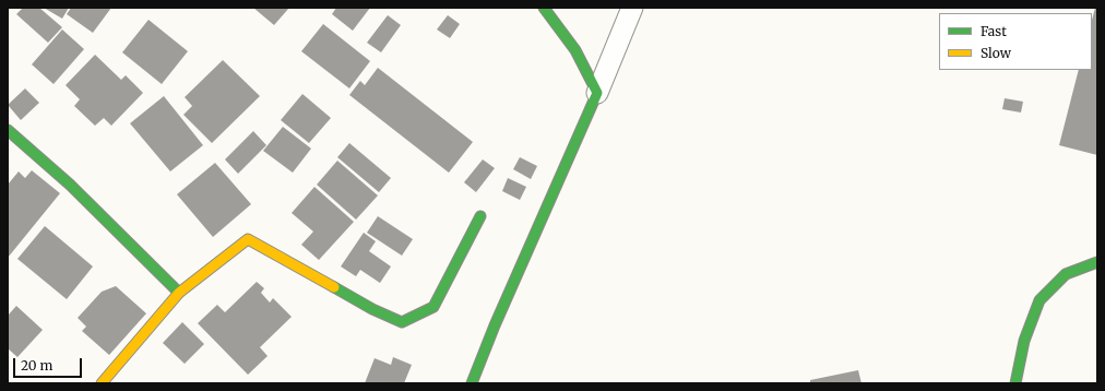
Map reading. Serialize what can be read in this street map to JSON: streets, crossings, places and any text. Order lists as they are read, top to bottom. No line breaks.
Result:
{"legend":["Fast","Slow"],"scale_bar":"20 m"}
